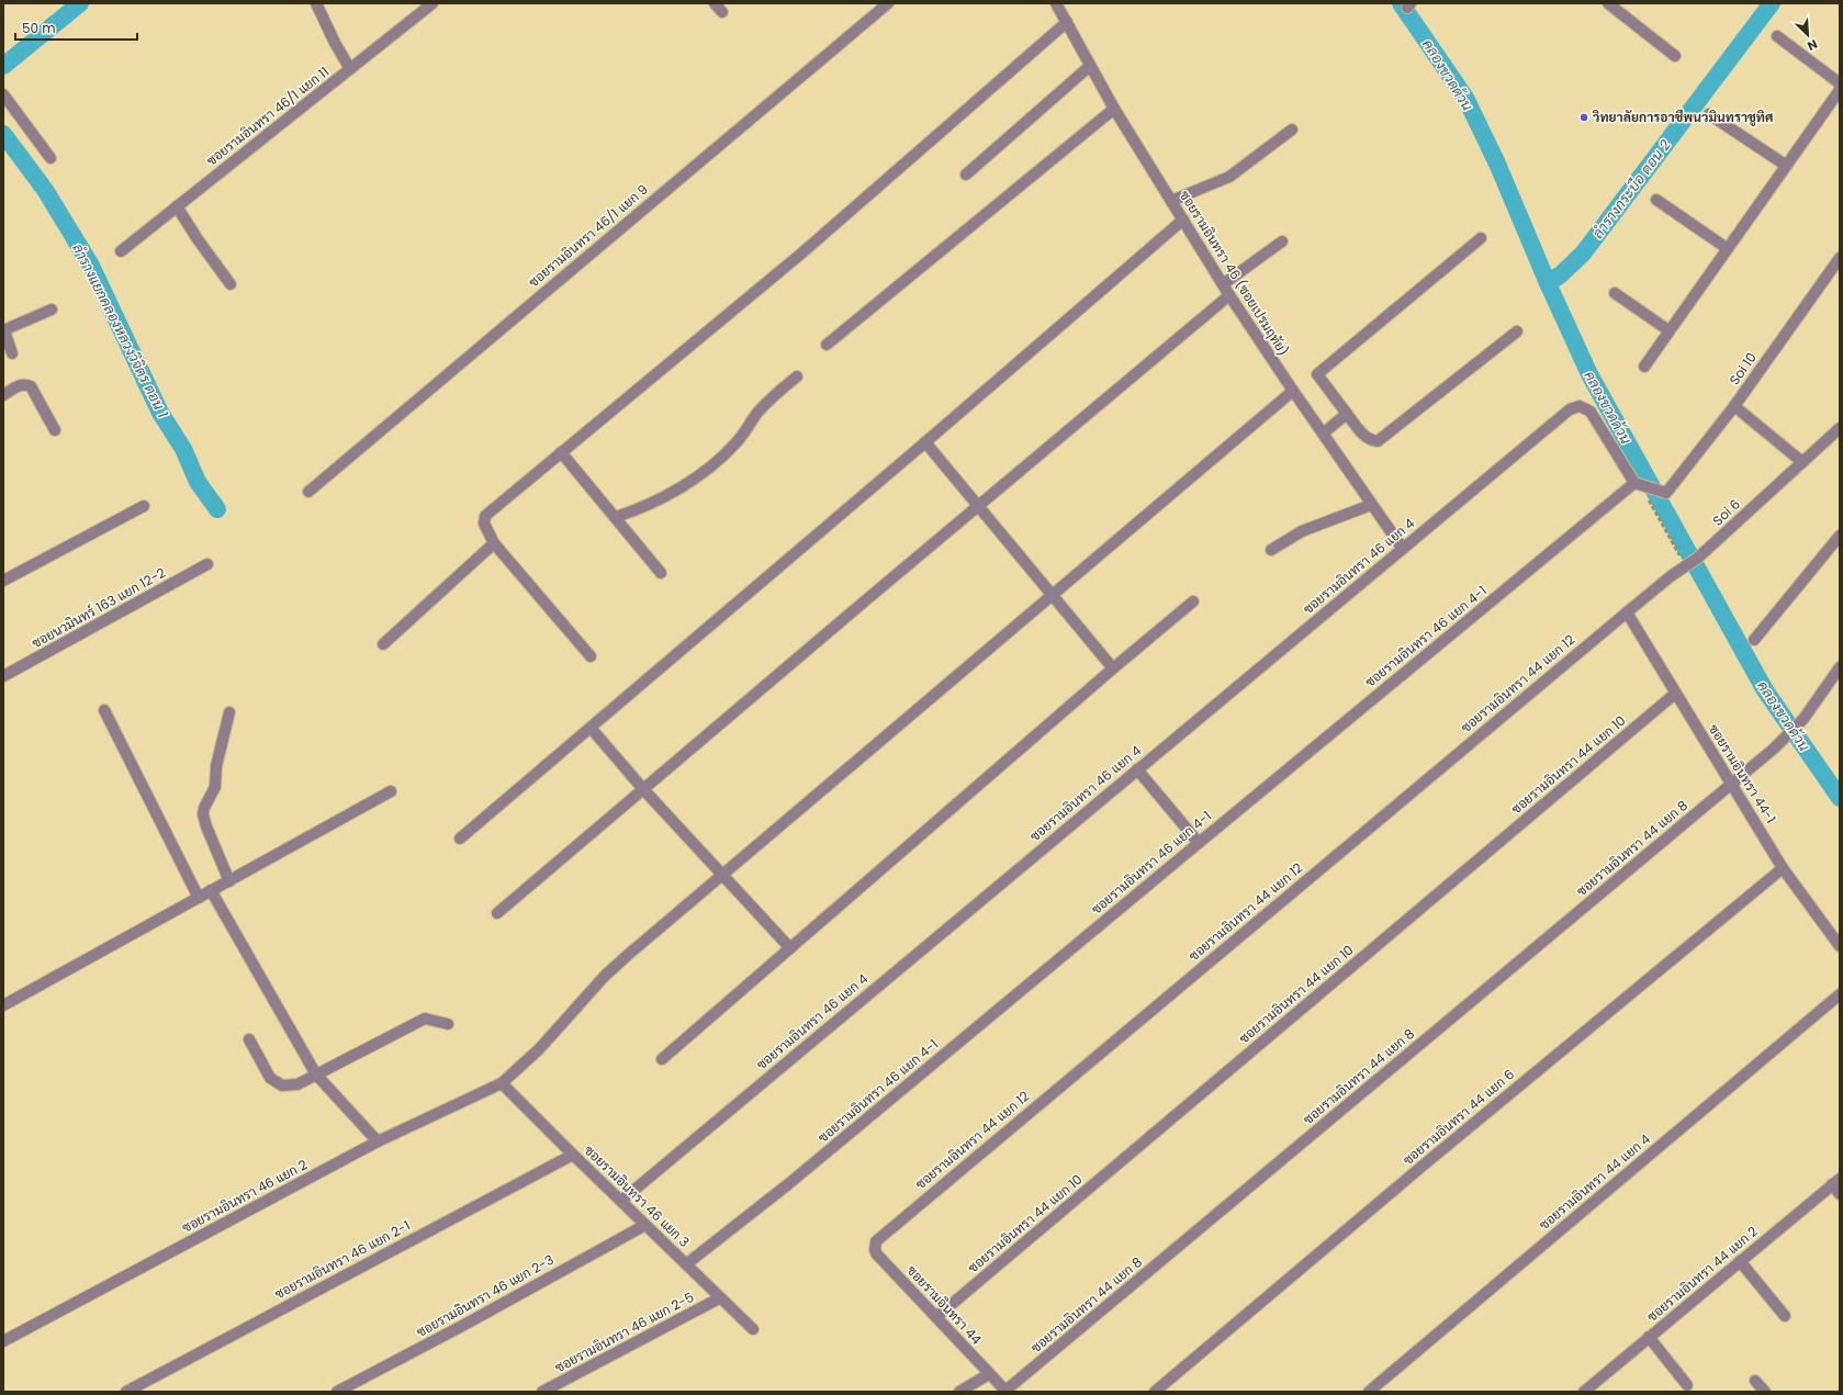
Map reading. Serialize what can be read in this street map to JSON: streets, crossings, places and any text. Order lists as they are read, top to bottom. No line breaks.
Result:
{"streets":{"street":["ซอยรามอินทรา 46/1 แยก 11","ซอยรามอินทรา 46/1 แยก 9","ซอยรามอินทรา 46 (ซอยเปรมฤทัย)","Soi 10","Soi 6","ซอยรามอินทรา 46 แยก 4","ซอยนวมินทร์ 163 แยก 12-2","ซอยรามอินทรา 46 แยก 4-1","ซอยรามอินทรา 44 แยก 12","ซอยรามอินทรา 44 แยก 10","ซอยรามอินทรา 44-1","ซอยรามอินทรา 44 แยก 8","ซอยรามอินทรา 44 แยก 6","ซอยรามอินทรา 44 แยก 4","ซอยรามอินทรา 46 แยก 2","ซอยรามอินทรา 46 แยก 3","ซอยรามอินทรา 46 แยก 2-1","ซอยรามอินทรา 44 แยก 2","ซอยรามอินทรา 46 แยก 2-3","ซอยรามอินทรา 44","ซอยรามอินทรา 46 แยก 2-5"]},"crossings":[["ซอยรามอินทรา 46 (ซอยเปรมฤทัย)","ซอยรามอินทรา 46 แยก 4"],["ซอยรามอินทรา 46 (ซอยเปรมฤทัย)","ซอยรามอินทรา 46 แยก 2"],["Soi 10","ซอยรามอินทรา 46 แยก 4"],["Soi 10","ซอยรามอินทรา 46 แยก 4-1"],["Soi 6","ซอยรามอินทรา 44 แยก 12"],["Soi 6","ซอยรามอินทรา 44-1"],["ซอยรามอินทรา 46 แยก 4","ซอยรามอินทรา 46 แยก 4-1"],["ซอยรามอินทรา 46 แยก 4","ซอยรามอินทรา 46 แยก 3"],["ซอยรามอินทรา 46 แยก 4-1","ซอยรามอินทรา 46 แยก 3"],["ซอยรามอินทรา 44 แยก 12","ซอยรามอินทรา 44-1"],["ซอยรามอินทรา 44 แยก 12","ซอยรามอินทรา 44"],["ซอยรามอินทรา 44 แยก 10","ซอยรามอินทรา 44-1"],["ซอยรามอินทรา 44 แยก 10","ซอยรามอินทรา 44"],["ซอยรามอินทรา 44-1","ซอยรามอินทรา 44 แยก 8"],["ซอยรามอินทรา 44-1","ซอยรามอินทรา 44 แยก 6"],["ซอยรามอินทรา 44 แยก 8","ซอยรามอินทรา 44"],["ซอยรามอินทรา 46 แยก 2","ซอยรามอินทรา 46 แยก 3"],["ซอยรามอินทรา 46 แยก 3","ซอยรามอินทรา 46 แยก 2-1"],["ซอยรามอินทรา 46 แยก 3","ซอยรามอินทรา 46 แยก 2-3"],["ซอยรามอินทรา 46 แยก 3","ซอยรามอินทรา 46 แยก 2-5"]],"water":["คลองขวดด้วน","ลำรางกระบือ ตอน 2","ลำรางแยกคลองหลวงวิจิตร ตอน 1"],"places":["วิทยาลัยการอาชีพนวมินทราชูทิศ"],"scale_bar":"50 m","north":"bottom right"}
